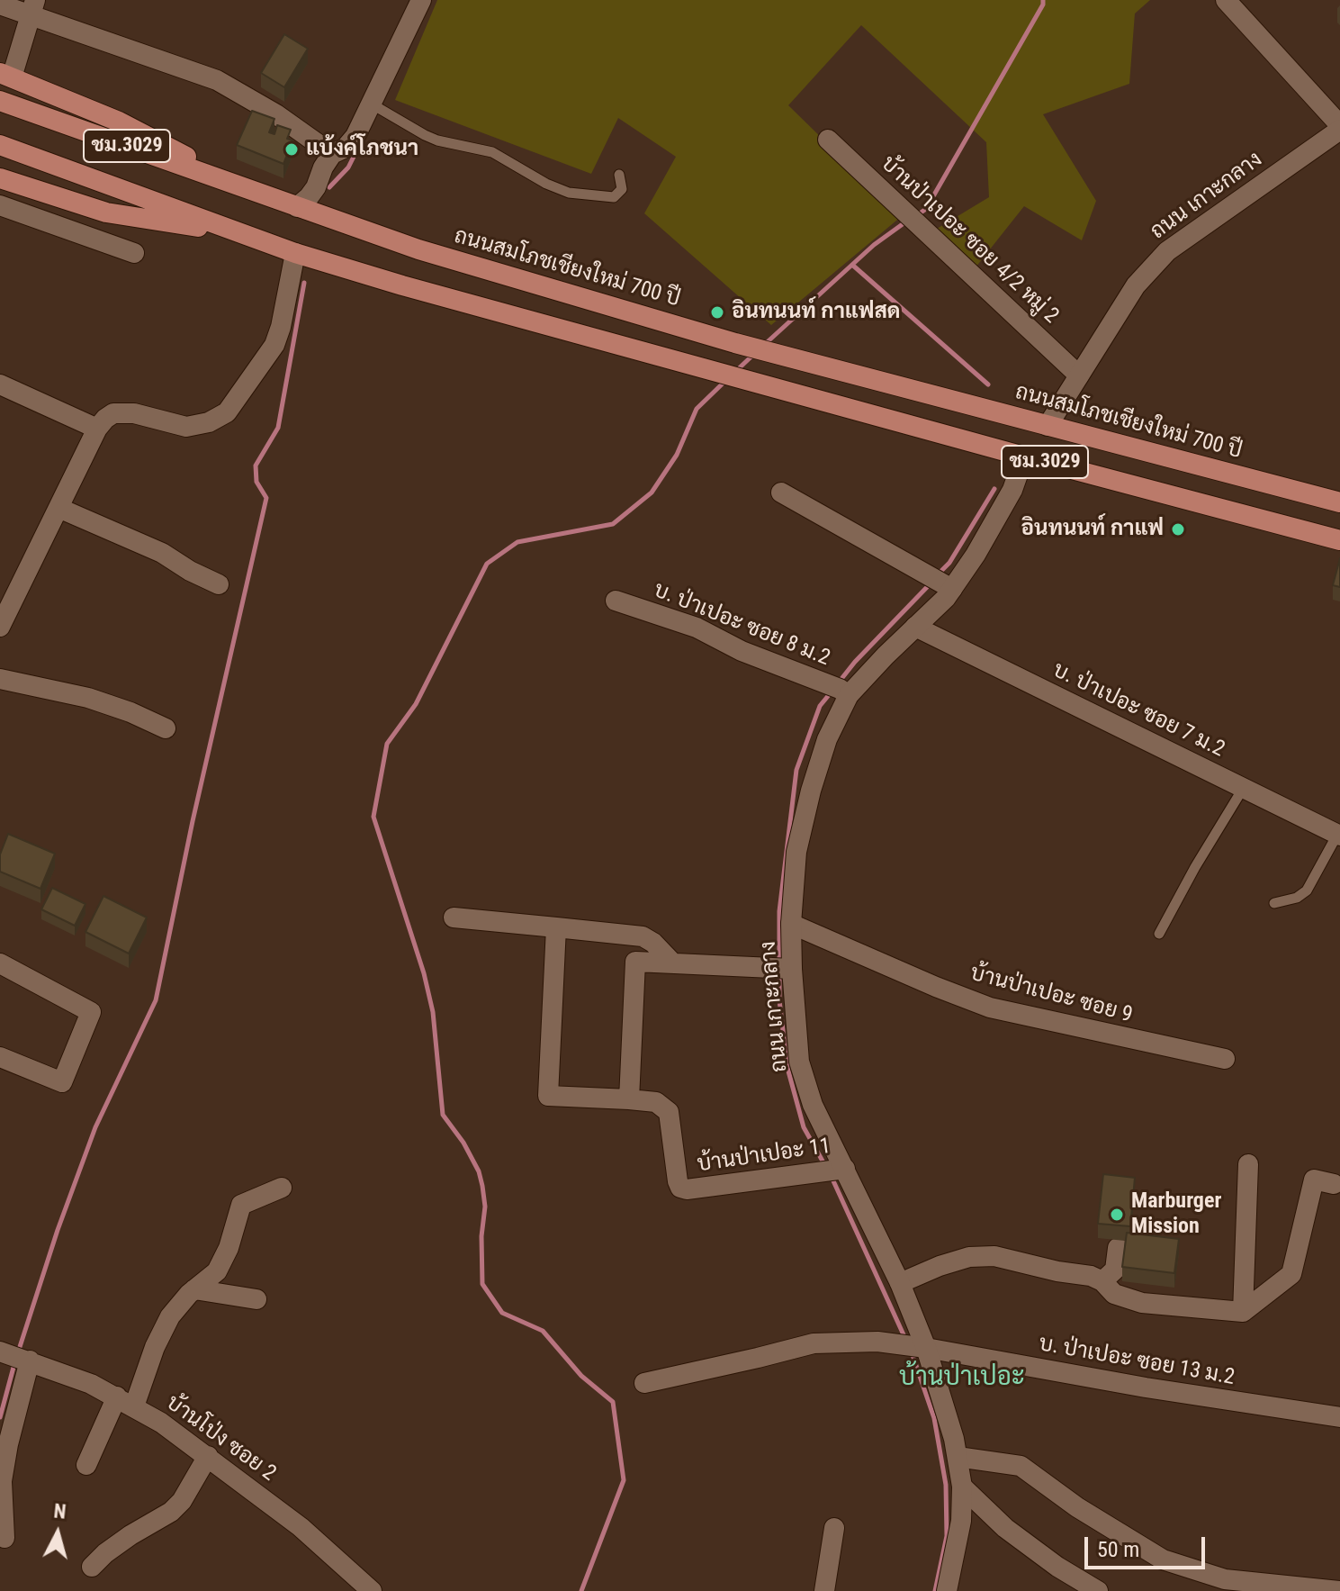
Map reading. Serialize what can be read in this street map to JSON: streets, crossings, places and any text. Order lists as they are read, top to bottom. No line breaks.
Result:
{"streets":{"main road":["ชม.3029","ถนนสมโภชเชียงใหม่ 700 ปี"],"street":["ถนน เกาะกลาง","บ้านป่าเปอะ ซอย 4/2 หมู่ 2","บ. ป่าเปอะ ซอย 8 ม.2","บ. ป่าเปอะ ซอย 7 ม.2","บ้านป่าเปอะ ซอย 9","บ้านป่าเปอะ 11","บ. ป่าเปอะ ซอย 13 ม.2","บ้านโป่ง ซอย 2"]},"crossings":[["ชม.3029","ถนน เกาะกลาง"],["ถนน เกาะกลาง","บ้านป่าเปอะ ซอย 4/2 หมู่ 2"],["ถนน เกาะกลาง","ถนนสมโภชเชียงใหม่ 700 ปี"],["ถนน เกาะกลาง","บ. ป่าเปอะ ซอย 8 ม.2"],["ถนน เกาะกลาง","บ. ป่าเปอะ ซอย 7 ม.2"],["ถนน เกาะกลาง","บ้านป่าเปอะ ซอย 9"],["ถนน เกาะกลาง","บ้านป่าเปอะ 11"],["ถนน เกาะกลาง","บ. ป่าเปอะ ซอย 13 ม.2"]],"districts":["บ้านป่าเปอะ"],"places":["แบ้งค์โภชนา","อินทนนท์ กาแฟสด","อินทนนท์ กาแฟ","Marburger Mission"],"scale_bar":"50 m","north":"top"}
